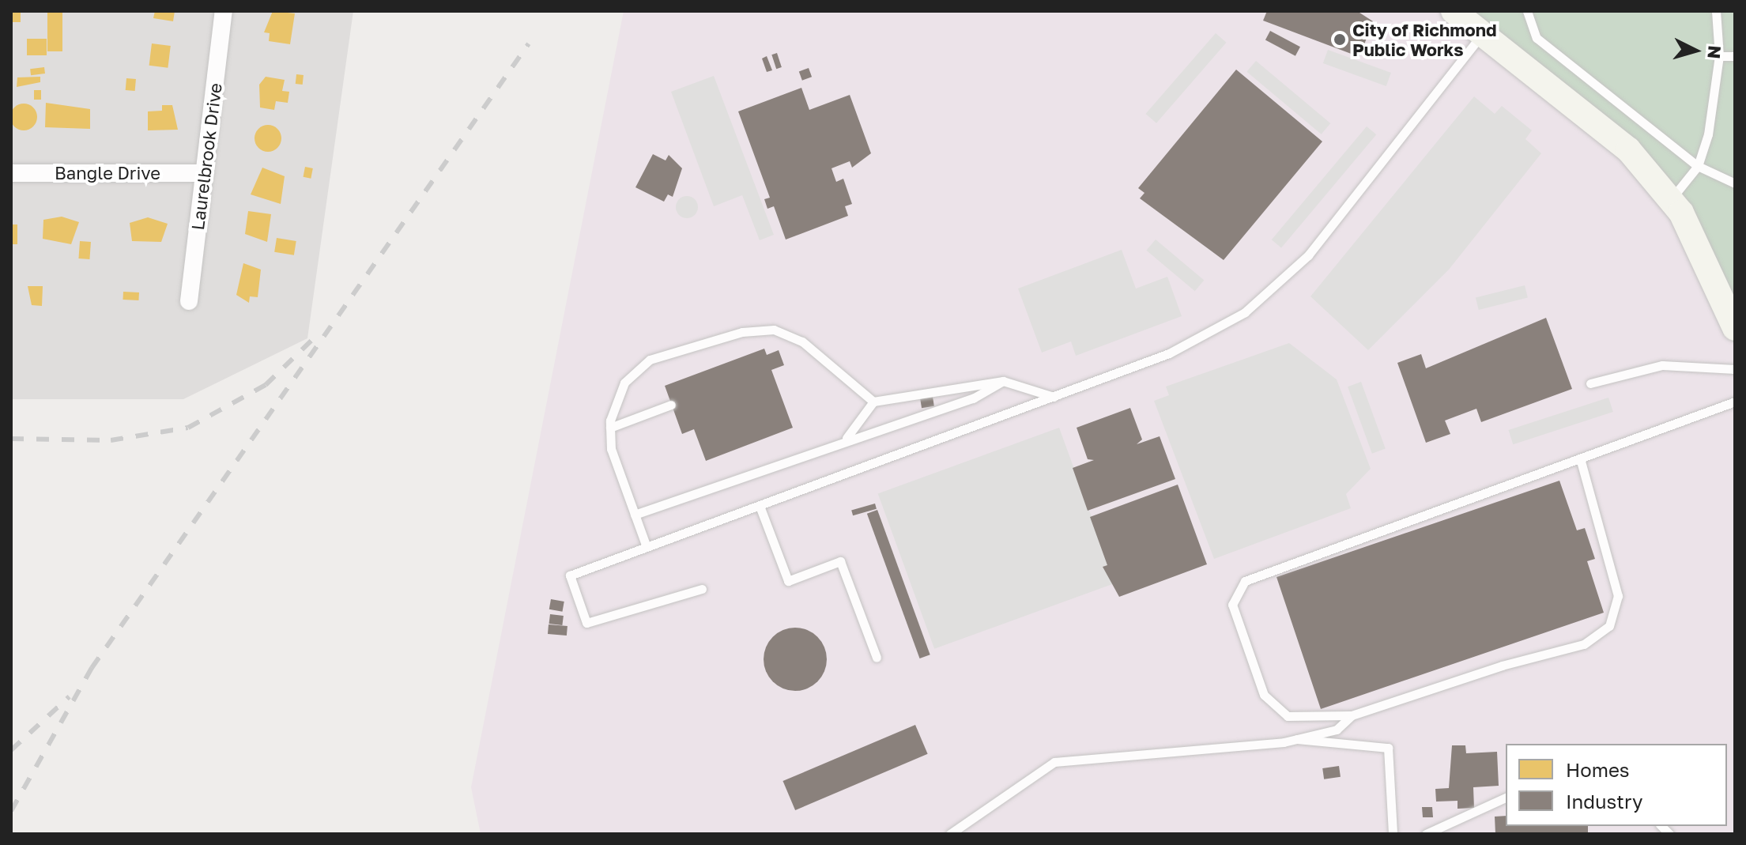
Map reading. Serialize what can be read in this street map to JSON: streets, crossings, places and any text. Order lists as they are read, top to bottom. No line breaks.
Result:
{"streets":{"street":["Laurelbrook Drive","Bangle Drive"]},"crossings":[["Laurelbrook Drive","Bangle Drive"]],"places":["City of Richmond Public Works"],"legend":["Homes","Industry"],"north":"right"}
